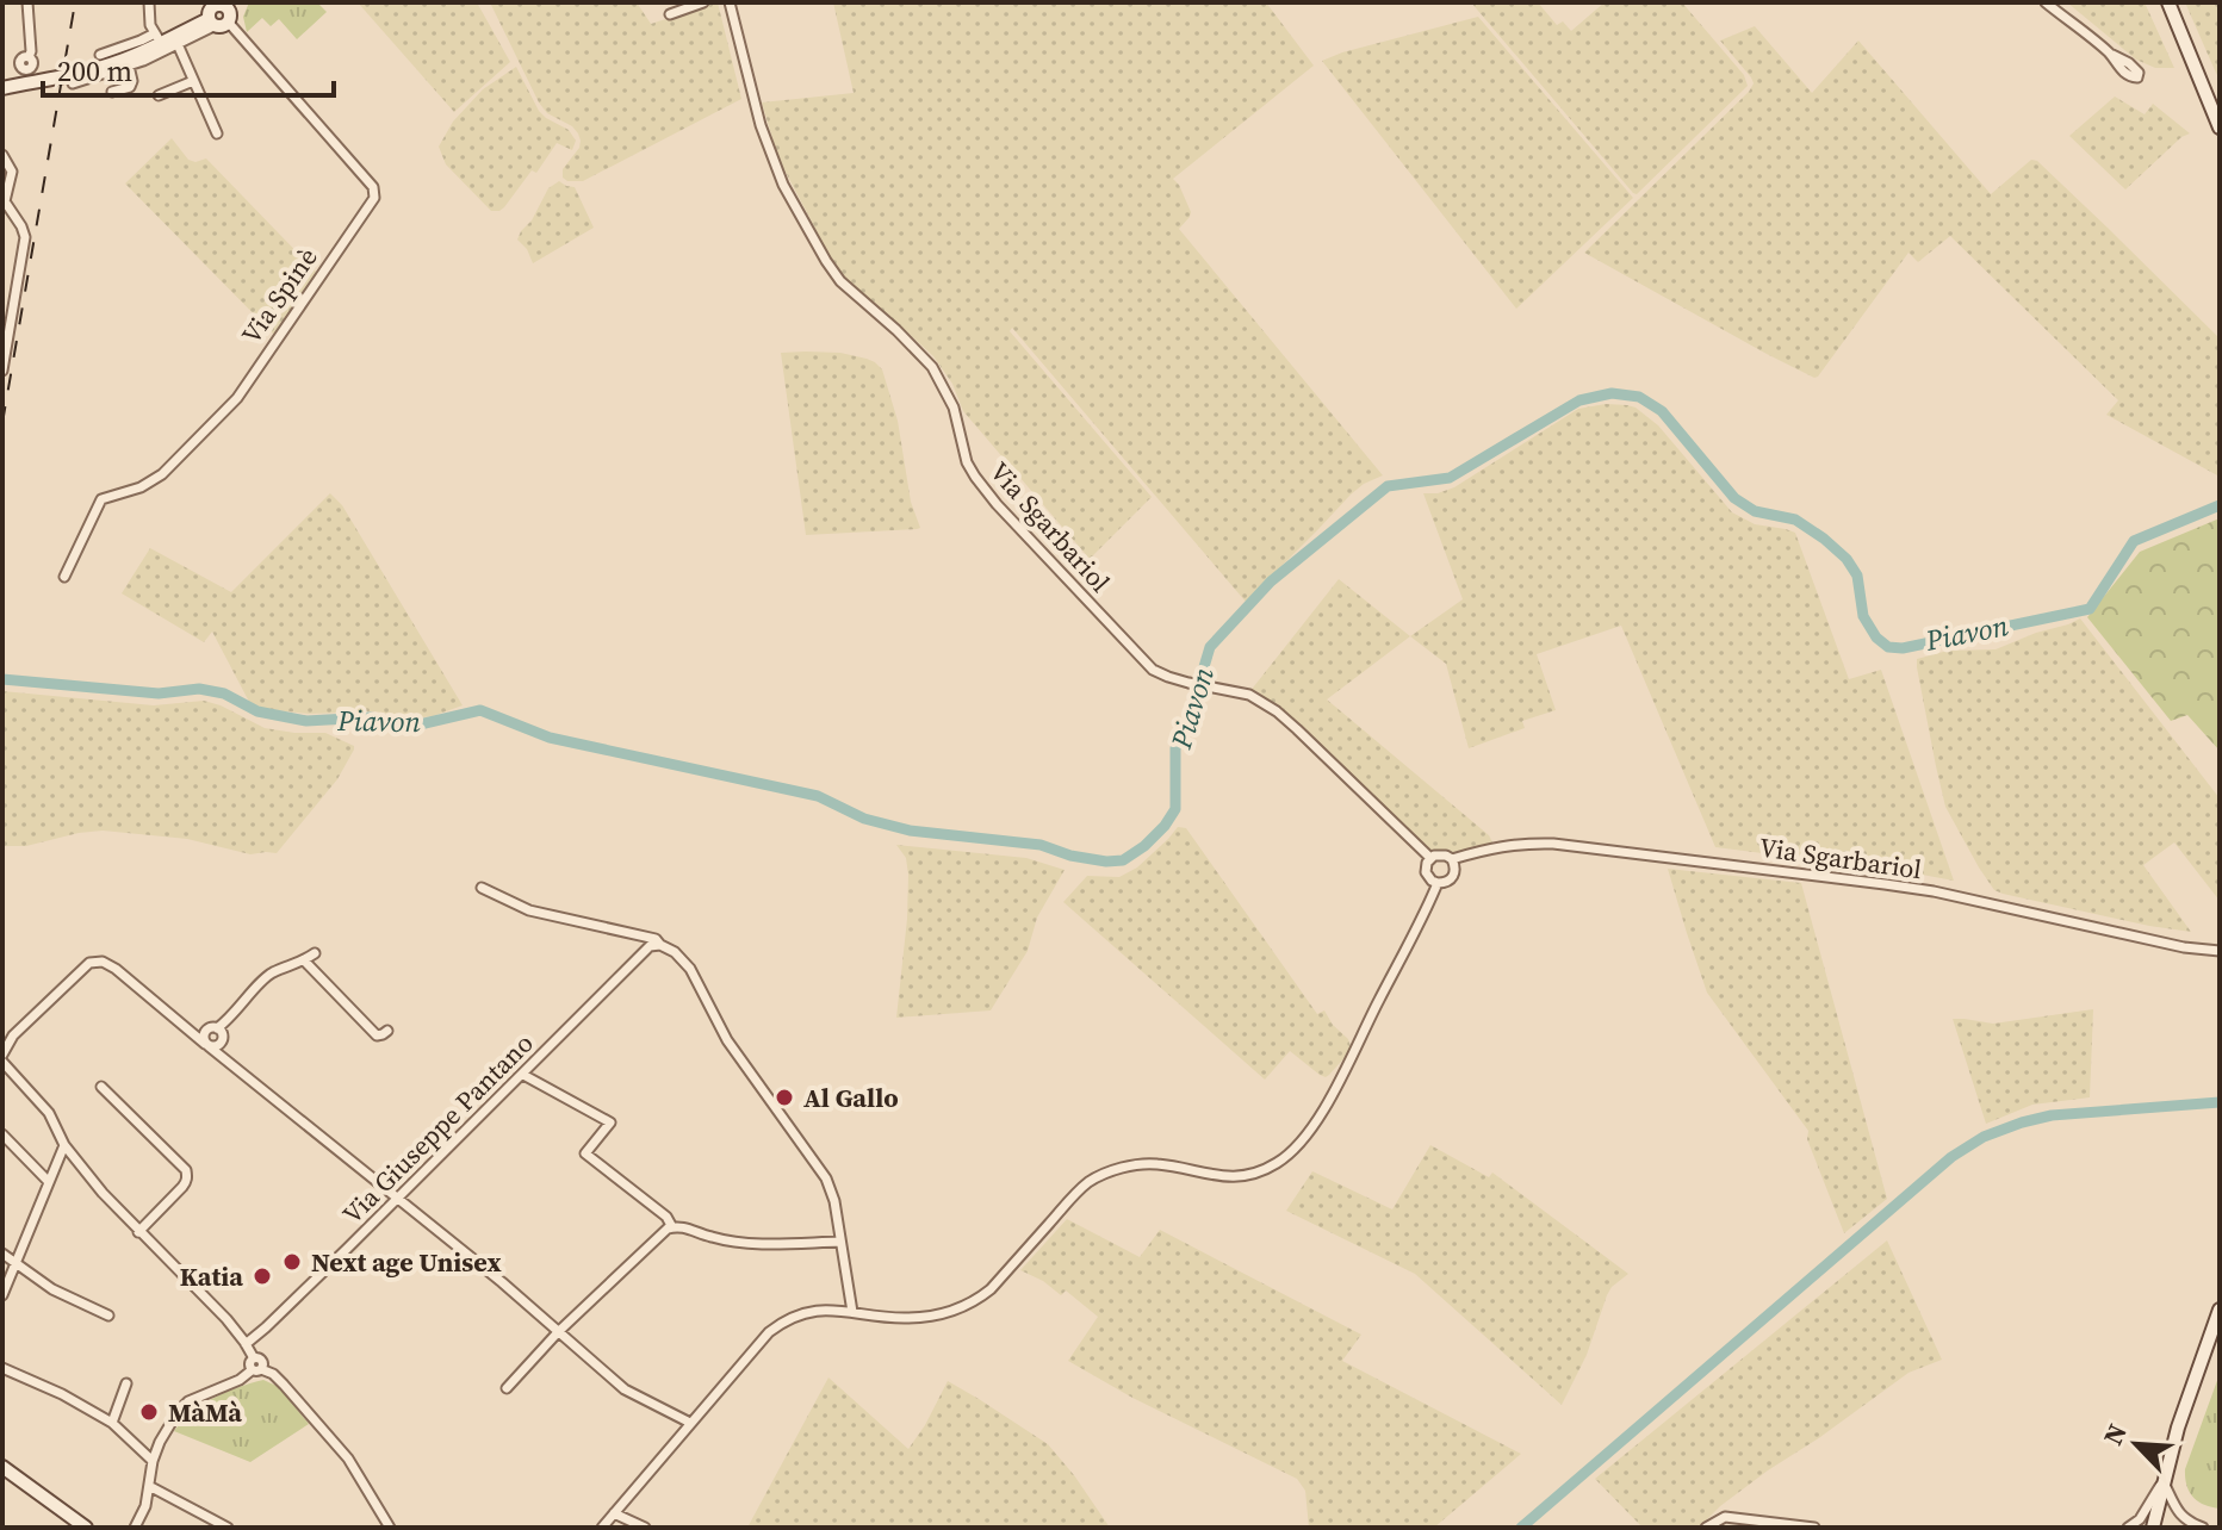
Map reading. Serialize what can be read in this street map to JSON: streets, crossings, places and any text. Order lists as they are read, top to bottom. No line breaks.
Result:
{"streets":{"street":["Via Spinè","Via Sgarbariol","Via Giuseppe Pantano"]},"water":["Piavon"],"places":["Al Gallo","Next age Unisex","Katia","MàMà"],"scale_bar":"200 m","north":"top left"}
